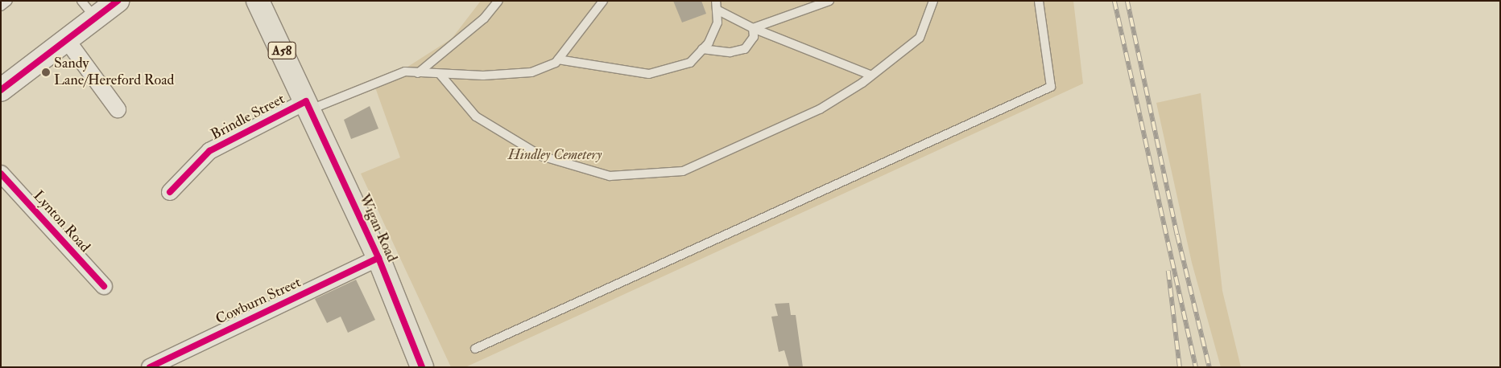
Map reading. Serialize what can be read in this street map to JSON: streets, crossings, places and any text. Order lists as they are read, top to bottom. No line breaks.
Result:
{"streets":{"highway":["A58","Wigan Road"],"street":["Brindle Street","Lynton Road","Cowburn Street"]},"crossings":[["Brindle Street","Wigan Road"],["Wigan Road","Cowburn Street"]],"parks":["Hindley Cemetery"],"places":["Sandy Lane/Hereford Road"]}
